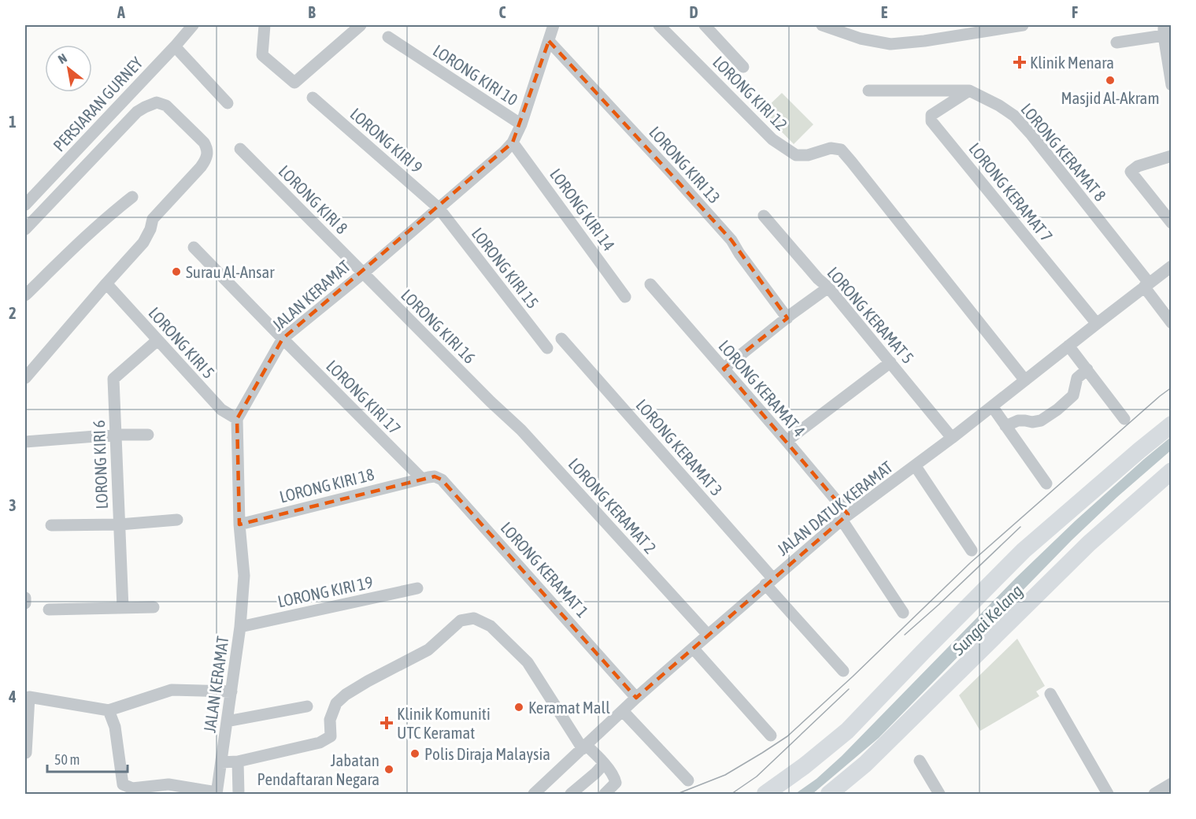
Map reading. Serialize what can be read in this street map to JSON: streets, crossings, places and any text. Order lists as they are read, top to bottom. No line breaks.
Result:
{"streets":{"street":["LORONG KIRI 10","LORONG KIRI 12","PERSIARAN GURNEY","LORONG KIRI 9","LORONG KERAMAT 8","LORONG KIRI 13","LORONG KERAMAT 7","LORONG KIRI 8","LORONG KIRI 14","LORONG KIRI 15","JALAN KERAMAT","LORONG KERAMAT 5","LORONG KIRI 16","LORONG KIRI 5","LORONG KERAMAT 4","LORONG KIRI 17","LORONG KERAMAT 3","LORONG KIRI 6","LORONG KIRI 18","LORONG KERAMAT 2","JALAN DATUK KERAMAT","LORONG KERAMAT 1","LORONG KIRI 19"]},"crossings":[["LORONG KIRI 10","JALAN KERAMAT"],["LORONG KIRI 12","JALAN DATUK KERAMAT"],["LORONG KIRI 9","LORONG KIRI 15"],["LORONG KIRI 9","JALAN KERAMAT"],["LORONG KERAMAT 8","LORONG KERAMAT 7"],["LORONG KERAMAT 8","JALAN DATUK KERAMAT"],["LORONG KIRI 13","JALAN KERAMAT"],["LORONG KERAMAT 7","JALAN DATUK KERAMAT"],["LORONG KIRI 8","JALAN KERAMAT"],["LORONG KIRI 8","LORONG KIRI 16"],["LORONG KIRI 14","JALAN KERAMAT"],["LORONG KIRI 15","JALAN KERAMAT"],["JALAN KERAMAT","LORONG KIRI 16"],["JALAN KERAMAT","LORONG KIRI 5"],["JALAN KERAMAT","LORONG KIRI 17"],["JALAN KERAMAT","LORONG KIRI 18"],["JALAN KERAMAT","LORONG KIRI 19"],["LORONG KERAMAT 5","JALAN DATUK KERAMAT"],["LORONG KIRI 16","LORONG KERAMAT 2"],["LORONG KIRI 5","LORONG KIRI 6"],["LORONG KERAMAT 4","JALAN DATUK KERAMAT"],["LORONG KIRI 17","LORONG KIRI 18"],["LORONG KIRI 17","LORONG KERAMAT 1"],["LORONG KERAMAT 3","JALAN DATUK KERAMAT"],["LORONG KIRI 18","LORONG KERAMAT 1"],["LORONG KERAMAT 2","JALAN DATUK KERAMAT"],["JALAN DATUK KERAMAT","LORONG KERAMAT 1"]],"water":["Sungai Kelang"],"places":{"health":["Klinik Menara","Klinik Komuniti UTC Keramat"],"other":["Masjid Al-Akram","Surau Al-Ansar","Keramat Mall","Polis Diraja Malaysia","Jabatan Pendaftaran Negara"]},"scale_bar":"50 m","north":"top left","grid":{"columns":["A","B","C","D","E","F"],"rows":["1","2","3","4"]}}
